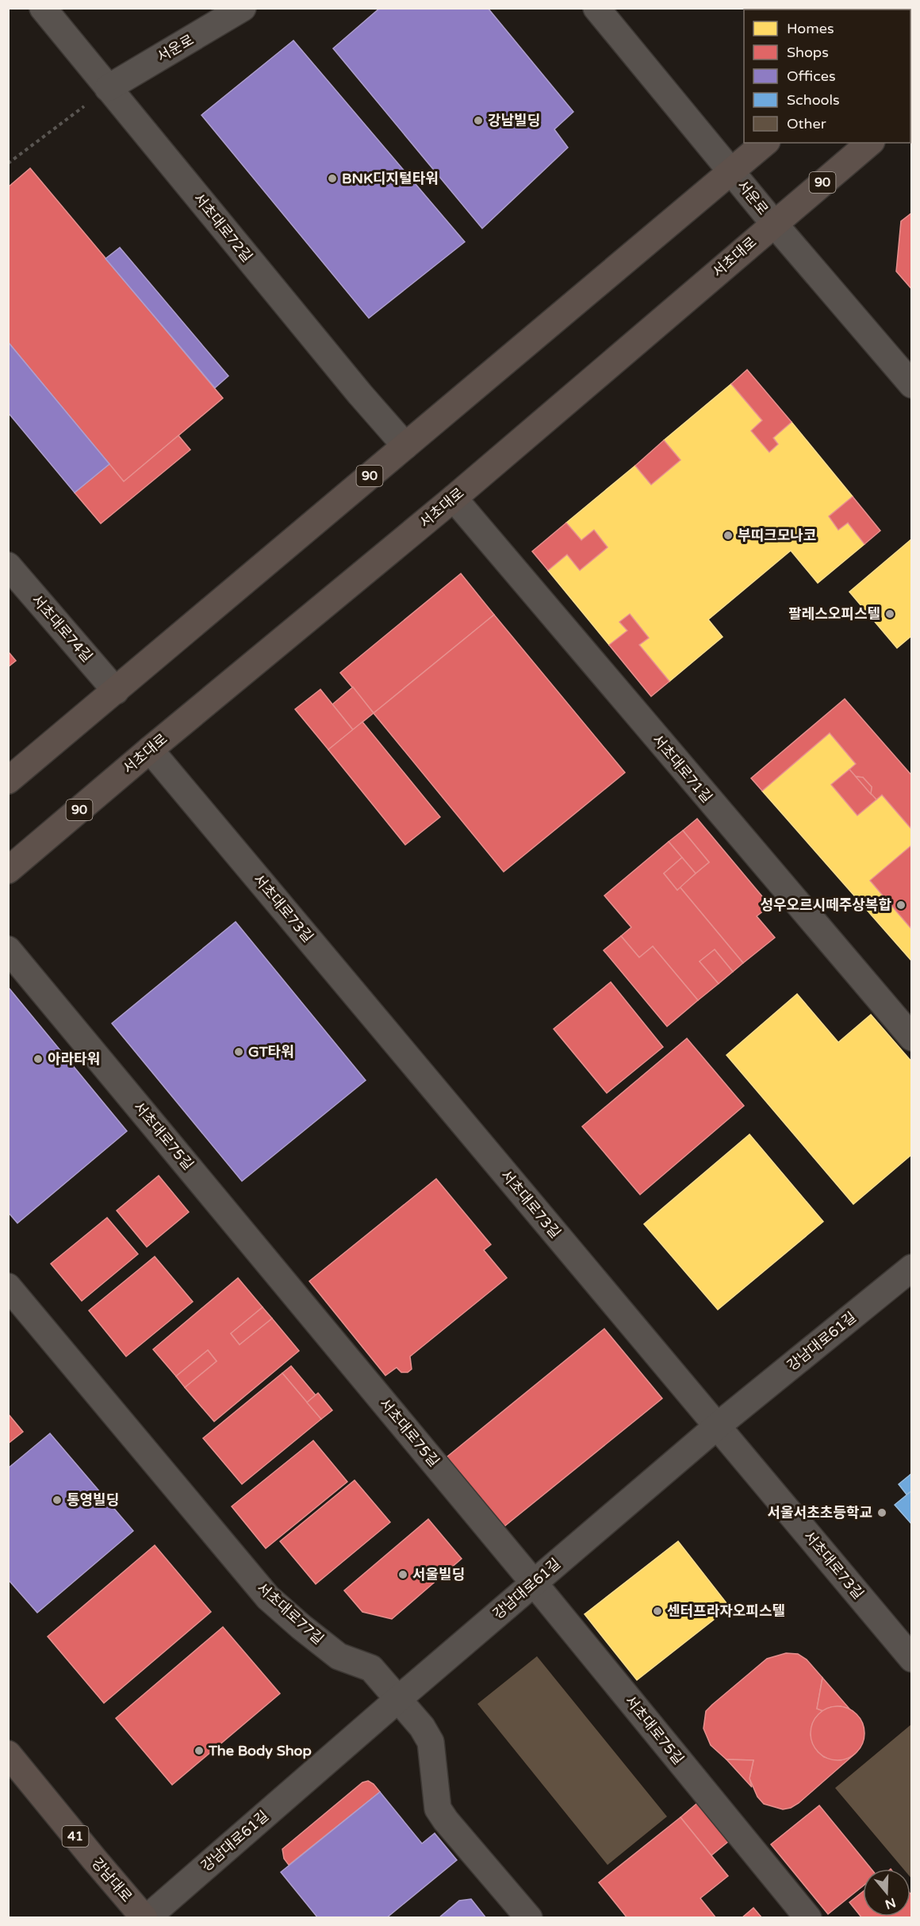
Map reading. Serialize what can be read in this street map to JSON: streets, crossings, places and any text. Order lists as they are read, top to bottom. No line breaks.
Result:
{"streets":{"main road":["90","서초대로","41","강남대로"],"street":["서운로","서초대로72길","서초대로74길","서초대로71길","서초대로73길","서초대로75길","강남대로61길","서초대로77길"]},"crossings":[["서운로","90"],["서운로","서초대로72길"],["서운로","서초대로"],["90","서초대로72길"],["90","서초대로74길"],["서초대로","서초대로71길"],["서초대로","서초대로73길"],["서초대로73길","강남대로61길"],["서초대로75길","강남대로61길"],["강남대로61길","서초대로77길"],["강남대로61길","강남대로"]],"places":["강남빌딩","BNK디지털타워","부띠크모나코","팔레스오피스텔","성우오르시떼주상복합","GT타워","아라타워","통영빌딩","서울서초초등학교","서울빌딩","센터프라자오피스텔","The Body Shop"],"legend":["Homes","Shops","Offices","Schools","Other"],"north":"bottom"}
